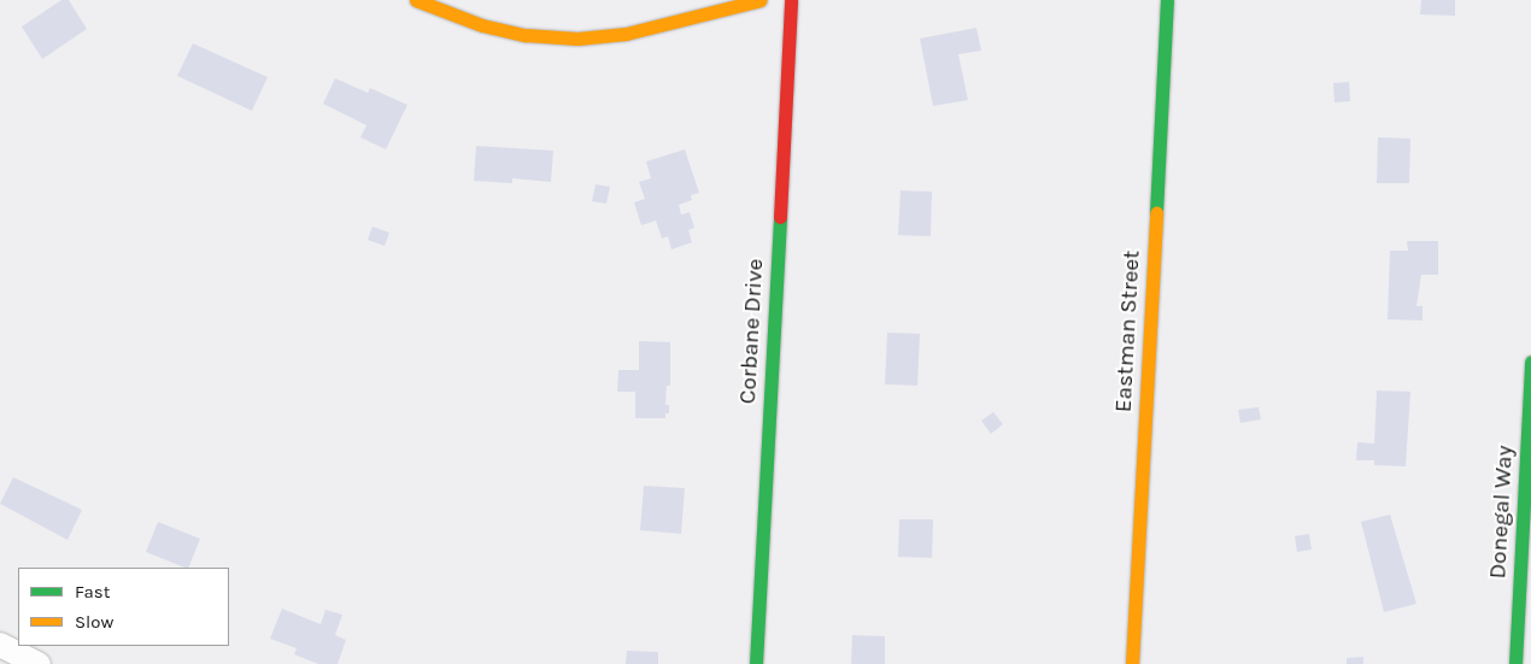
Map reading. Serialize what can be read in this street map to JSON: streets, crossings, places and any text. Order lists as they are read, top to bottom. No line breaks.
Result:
{"streets":{"street":["Corbane Drive","Eastman Street","Donegal Way"]},"legend":["Fast","Slow"]}
